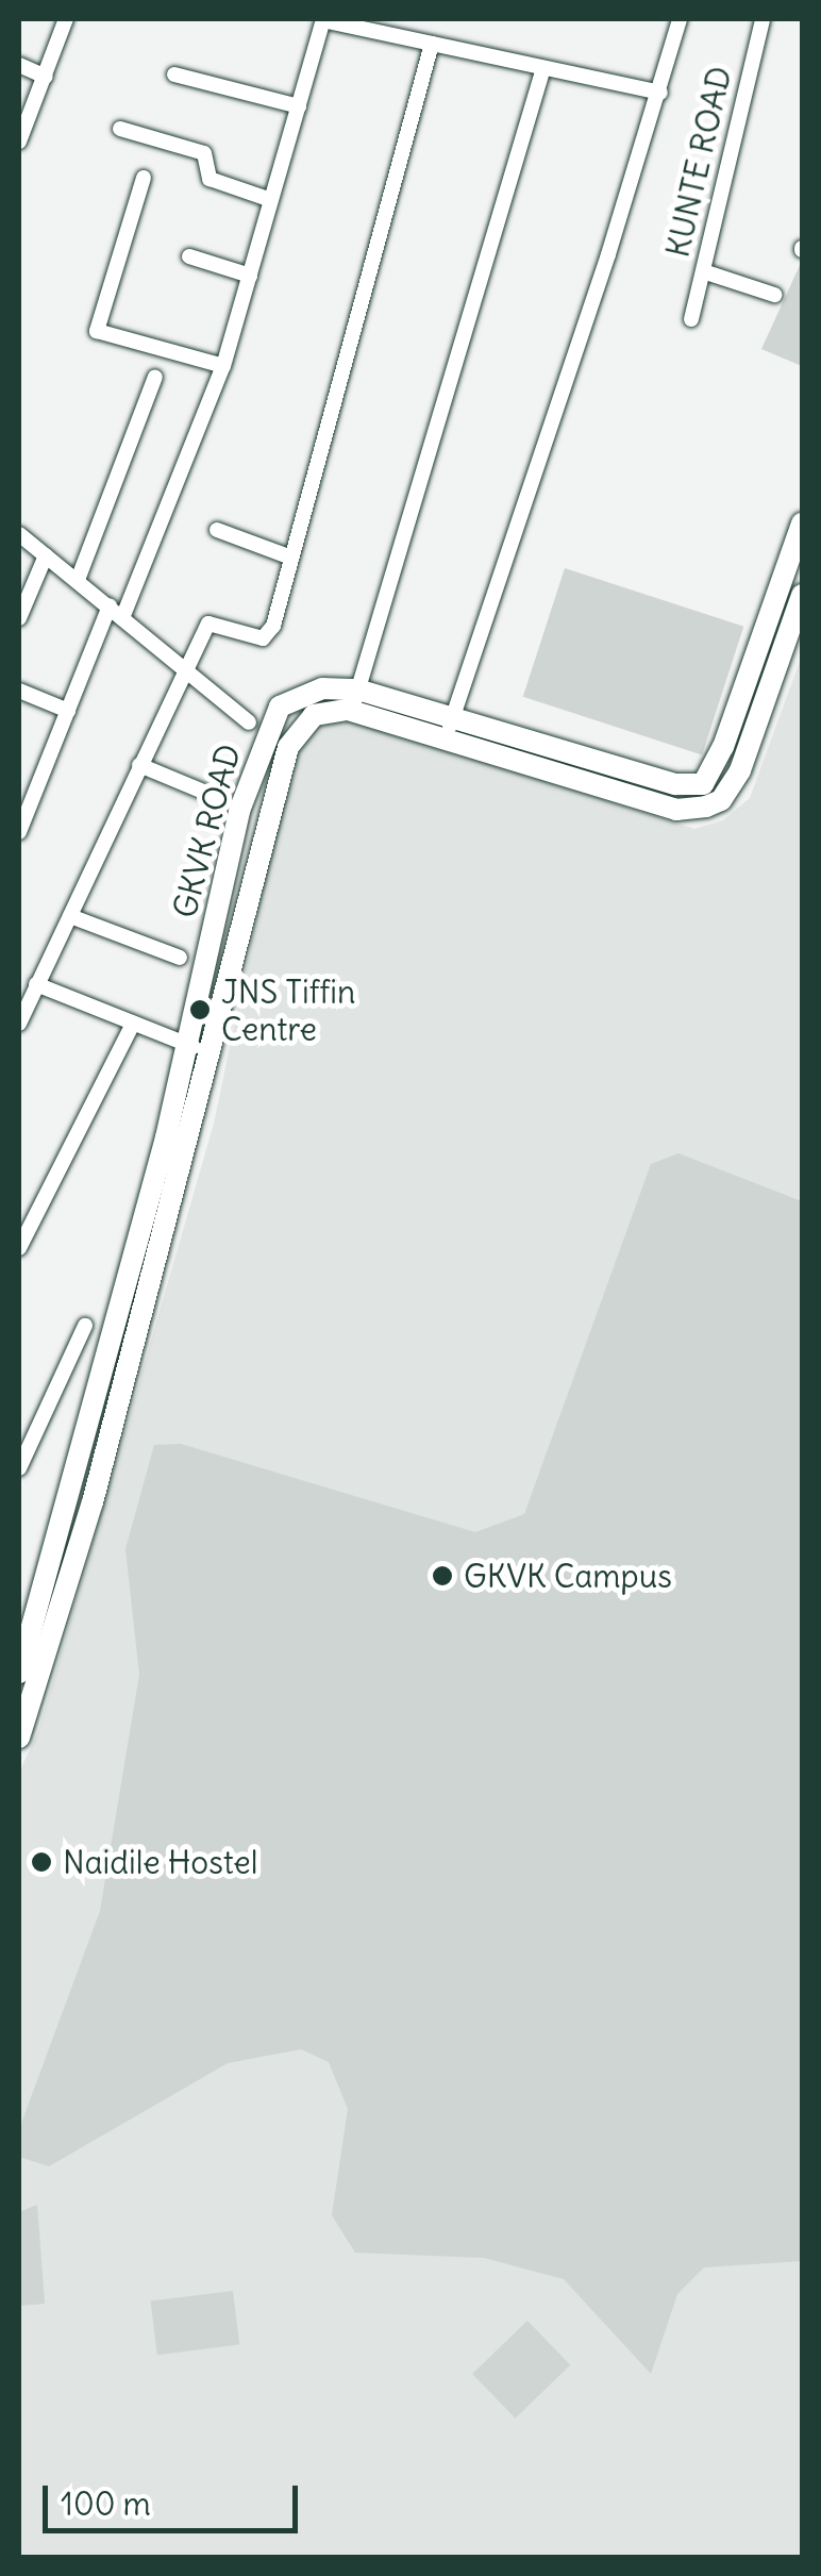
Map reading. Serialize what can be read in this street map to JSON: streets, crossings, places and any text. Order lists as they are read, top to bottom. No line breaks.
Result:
{"streets":{"main road":["GKVK ROAD"],"street":["KUNTE ROAD"]},"places":["JNS Tiffin Centre","GKVK Campus","Naidile Hostel"],"scale_bar":"100 m"}
